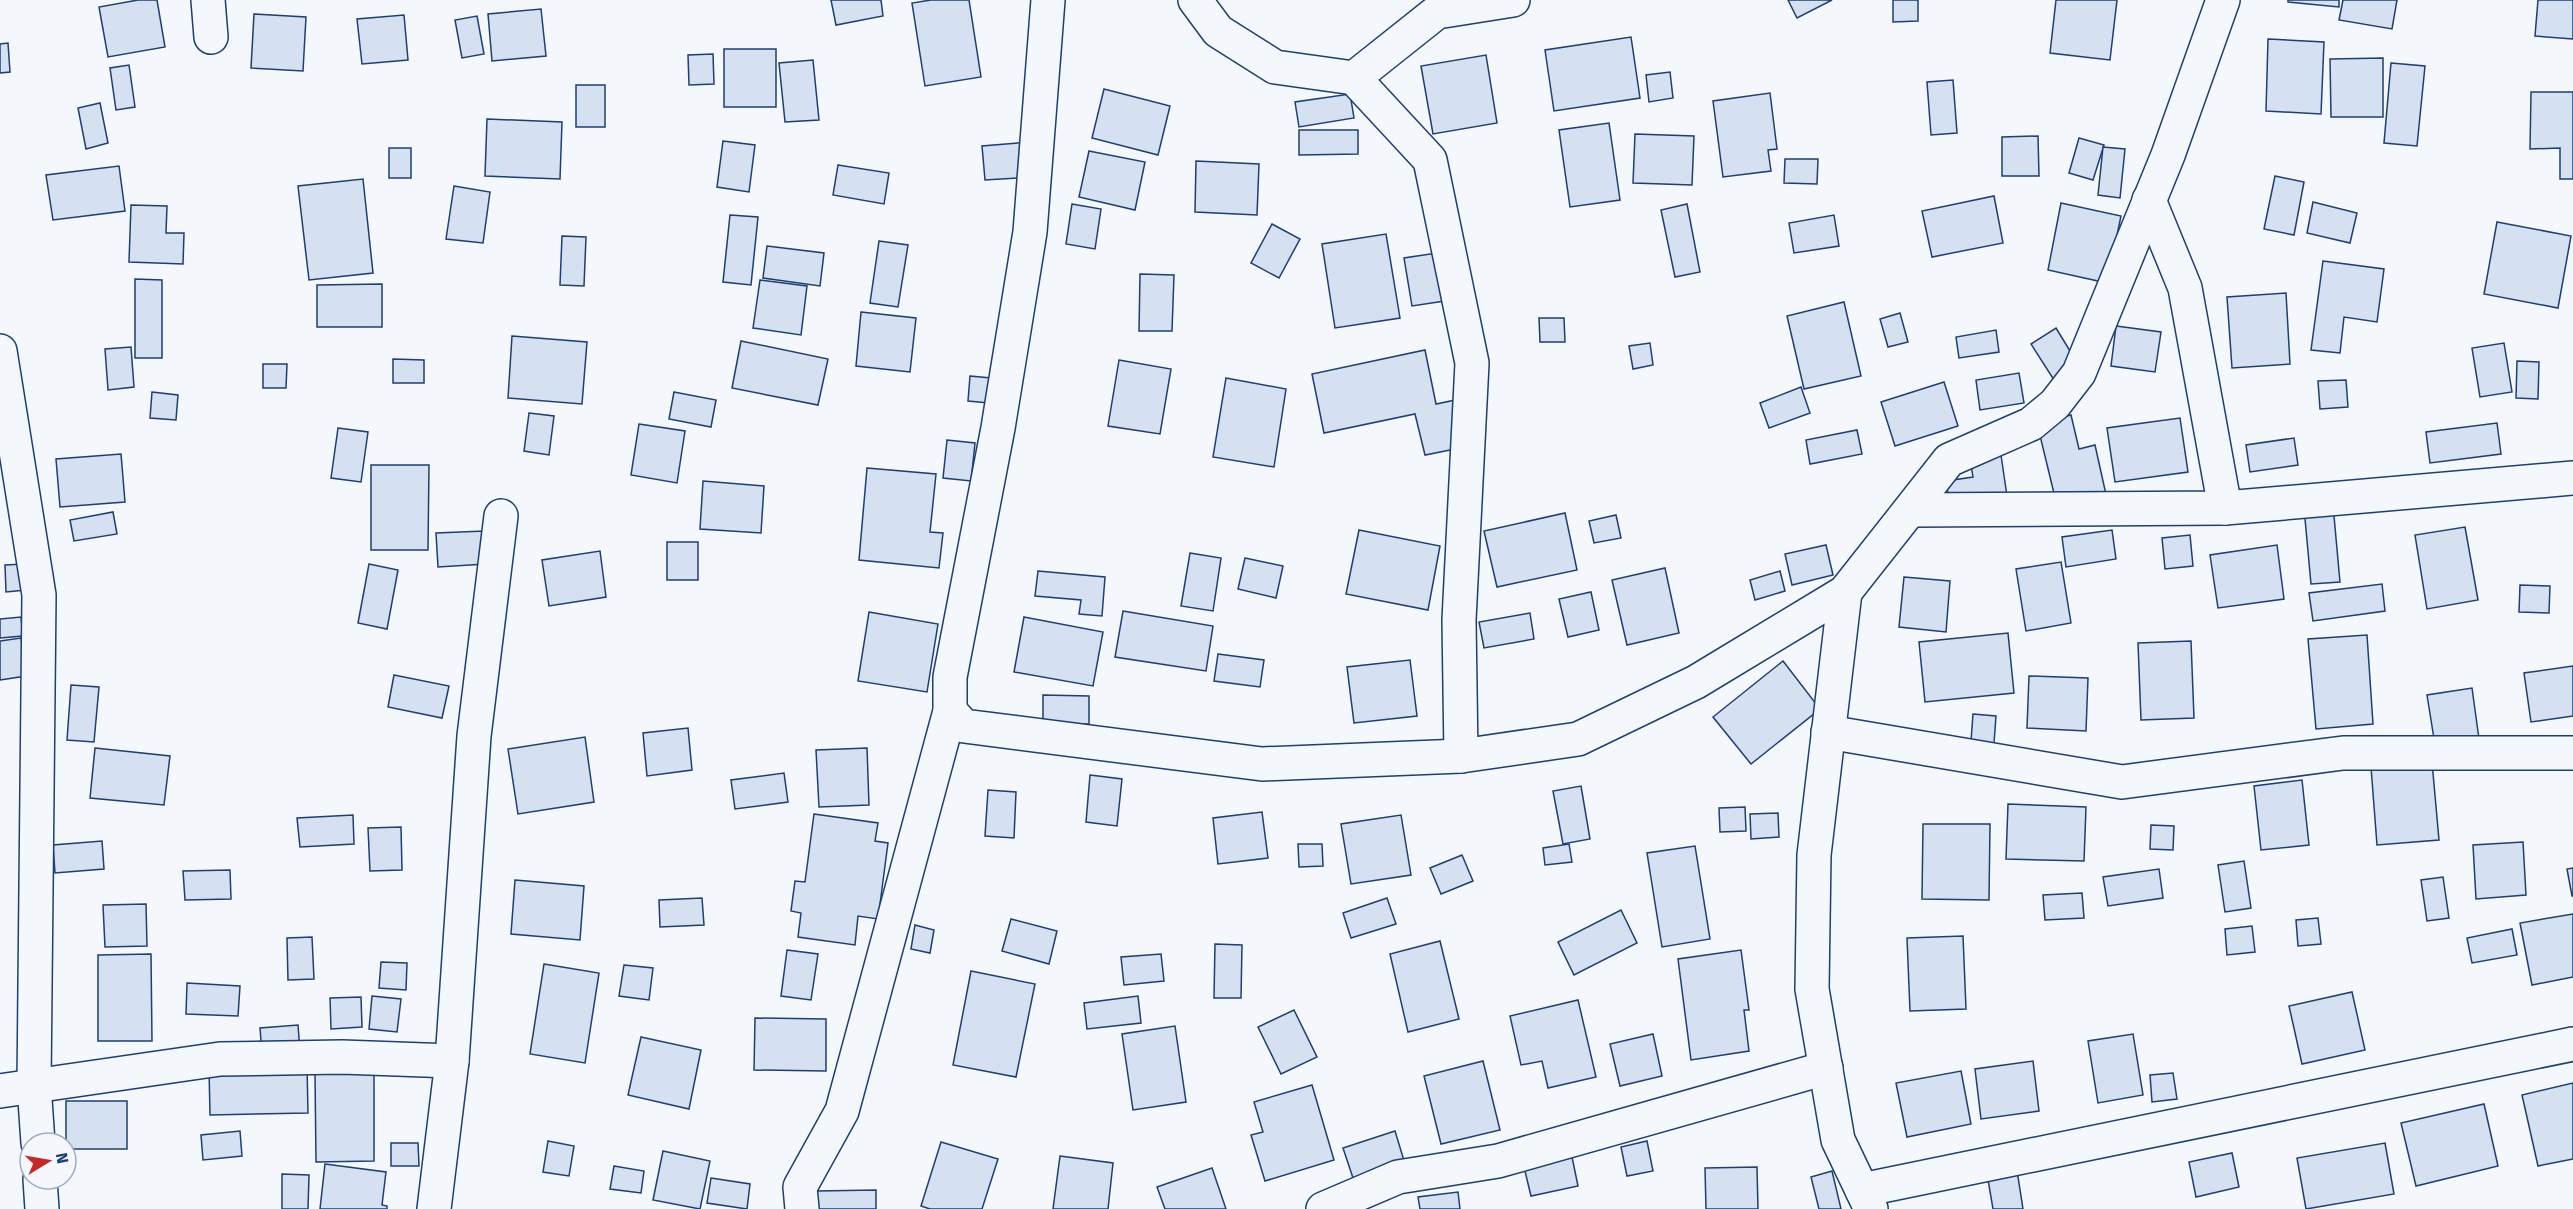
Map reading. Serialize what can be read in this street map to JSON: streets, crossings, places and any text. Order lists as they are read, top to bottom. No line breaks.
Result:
{"north":"right"}
